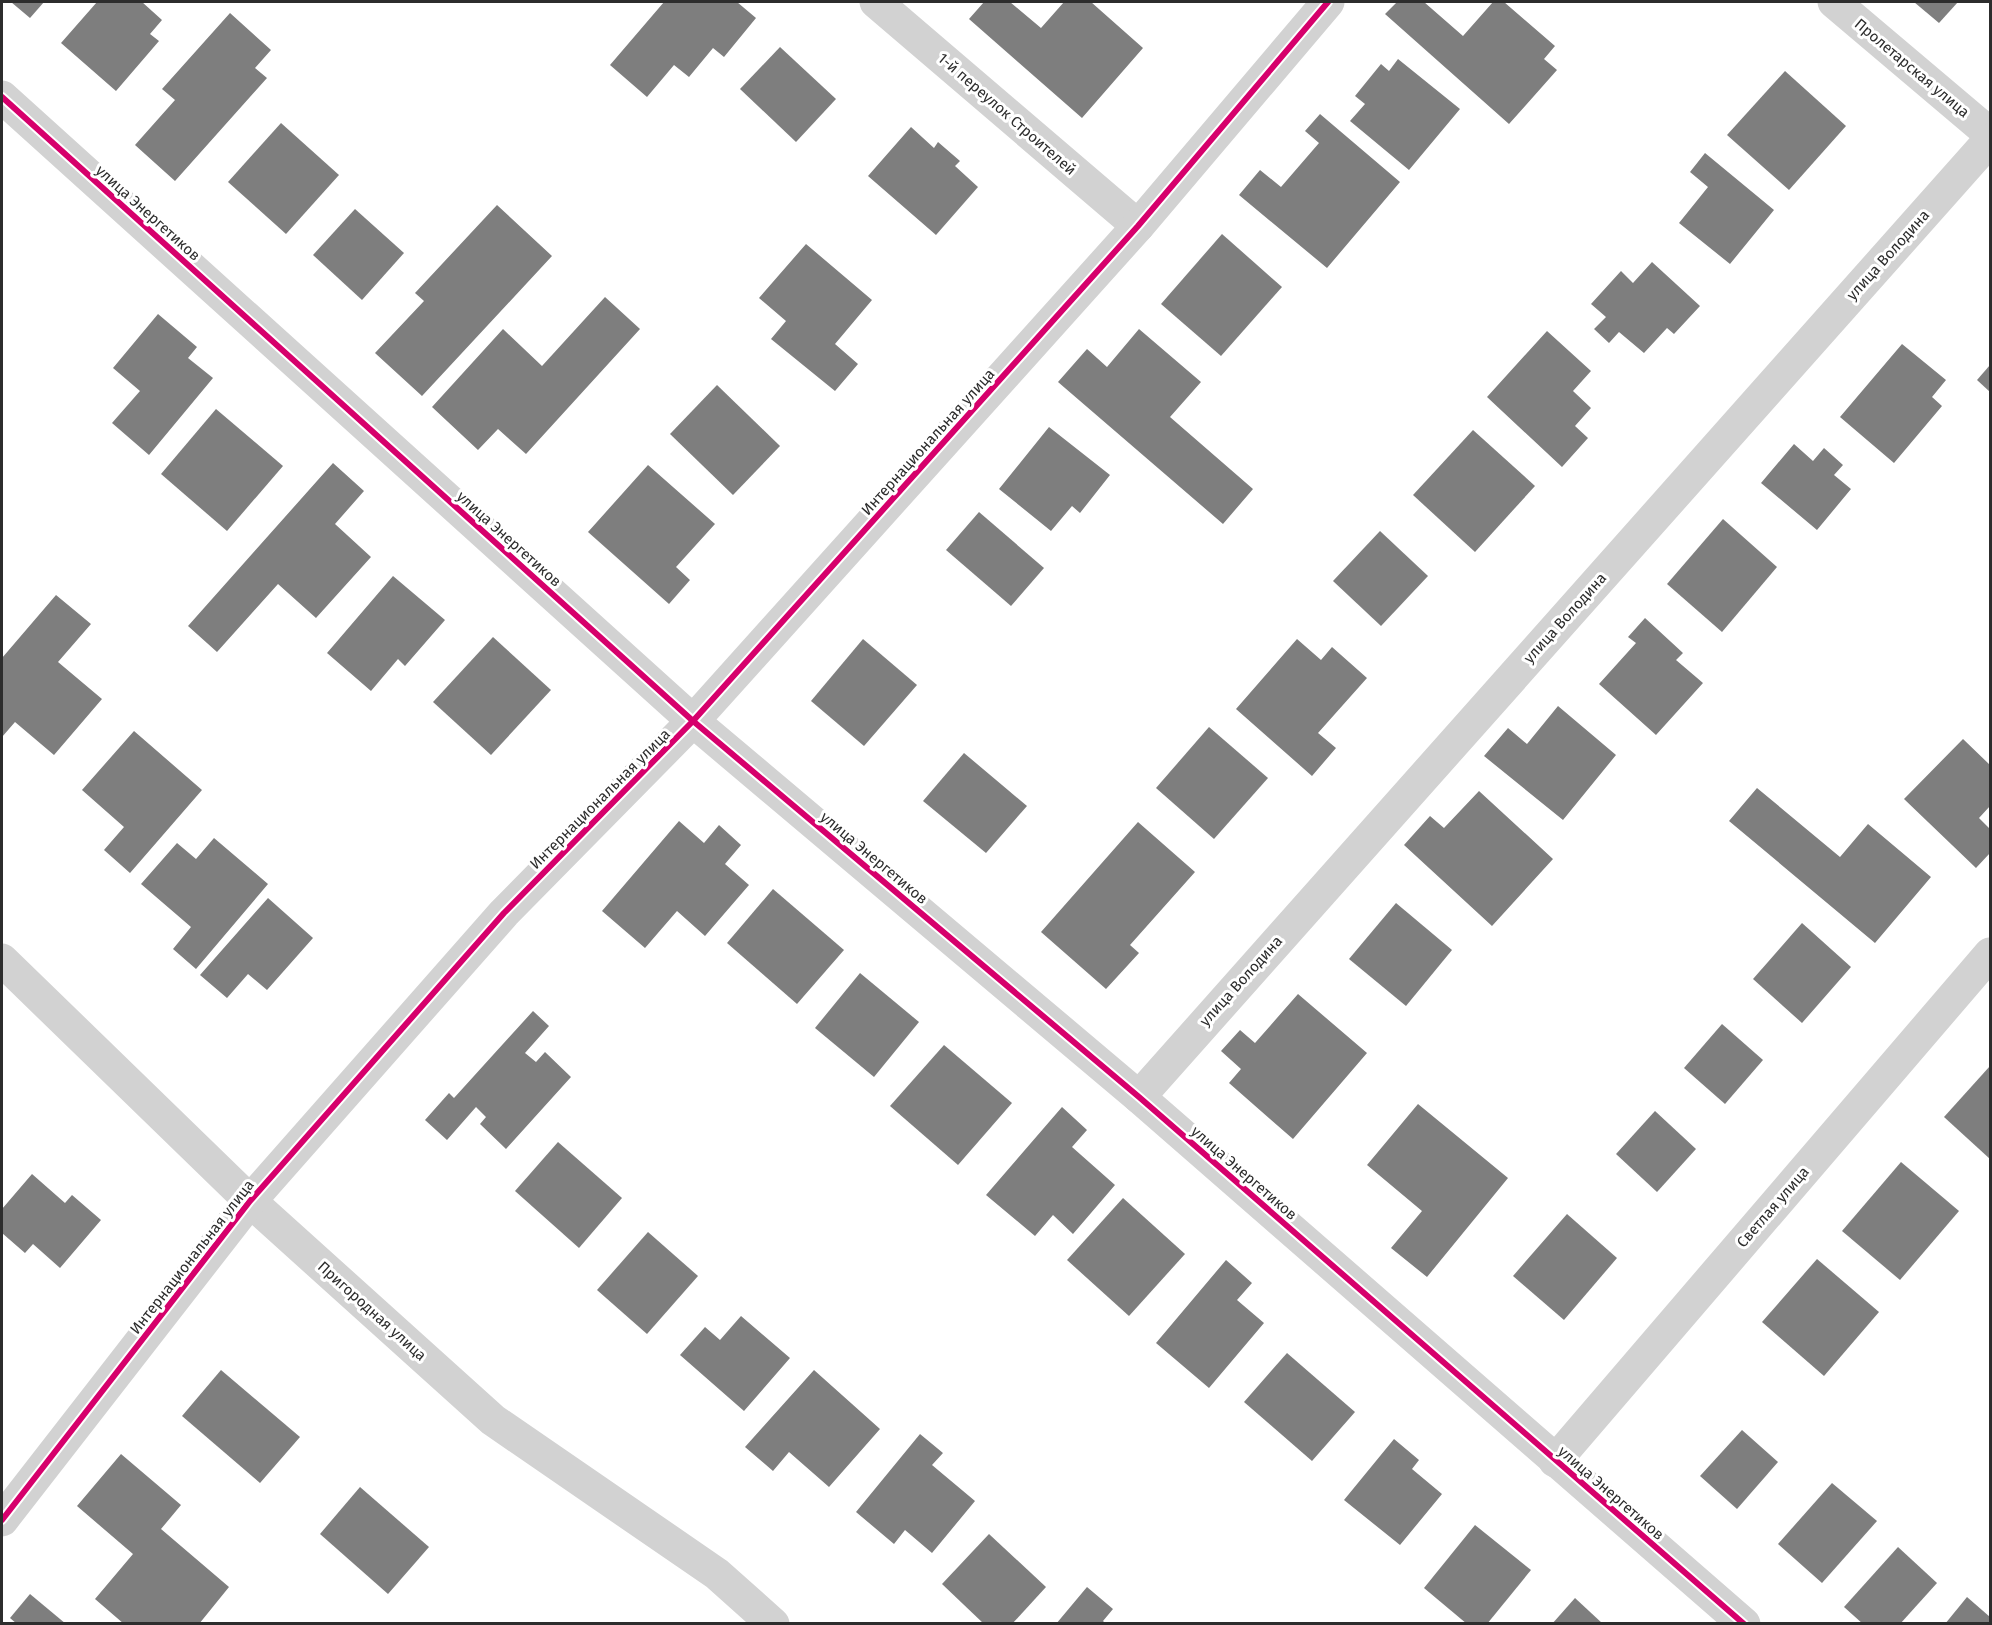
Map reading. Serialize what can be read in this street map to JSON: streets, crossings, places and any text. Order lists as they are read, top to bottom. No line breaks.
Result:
{"streets":{"street":["Пролетарская улица","1-й переулок Строителей","улица Энергетиков","улица Володина","Интернациональная улица","Светлая улица","Пригородная улица"]},"crossings":[["1-й переулок Строителей","Интернациональная улица"],["улица Энергетиков","улица Володина"],["улица Энергетиков","Интернациональная улица"],["улица Энергетиков","Светлая улица"],["Интернациональная улица","Пригородная улица"]]}
